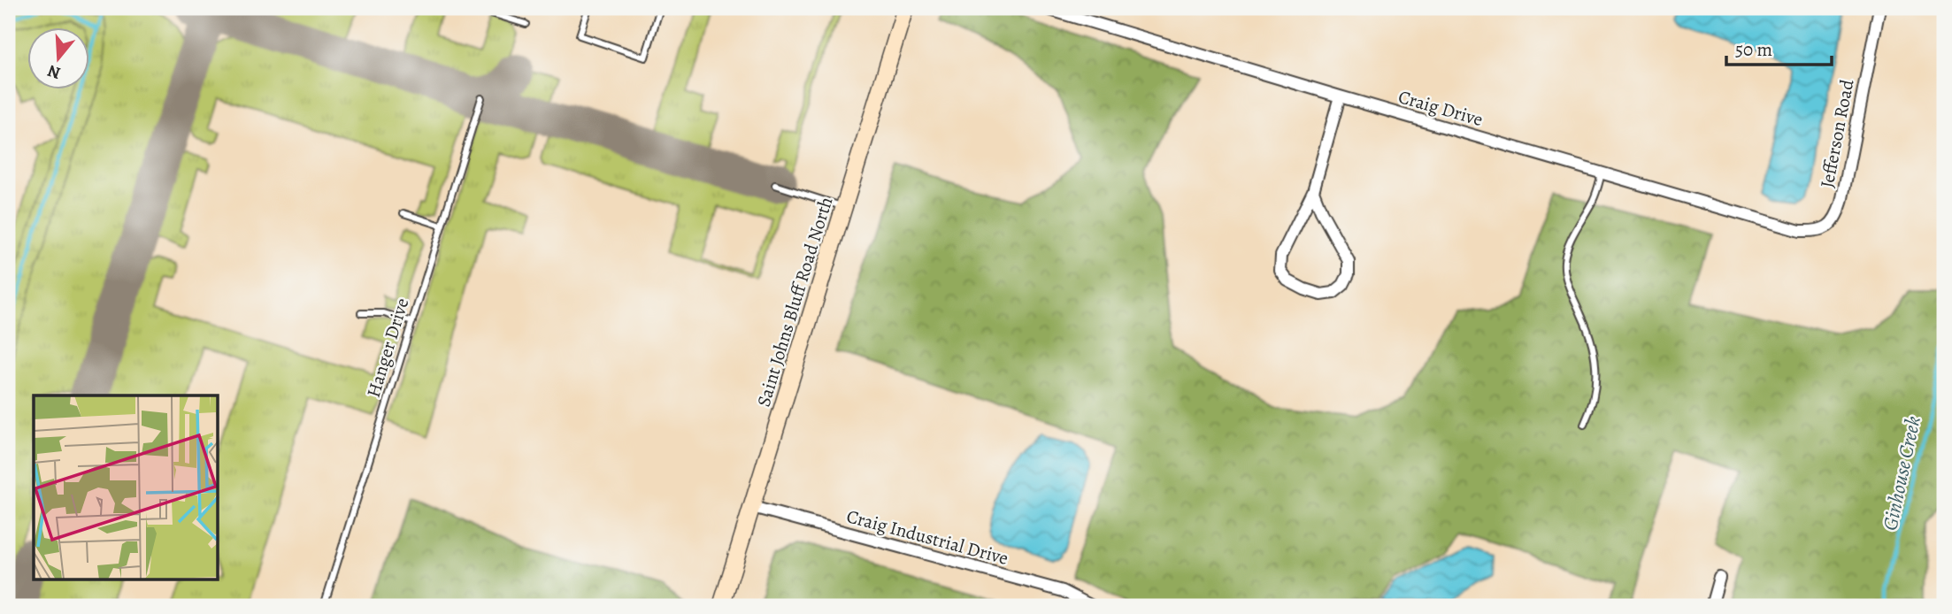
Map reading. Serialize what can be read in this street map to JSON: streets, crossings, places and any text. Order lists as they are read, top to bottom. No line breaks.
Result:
{"streets":{"main road":["Saint Johns Bluff Road North"],"street":["Craig Drive","Jefferson Road","Craig Industrial Drive"],"lane":["Hanger Drive"]},"crossings":[["Craig Drive","Jefferson Road"],["Saint Johns Bluff Road North","Craig Industrial Drive"]],"water":["Ginhouse Creek"],"scale_bar":"50 m","north":"bottom"}
